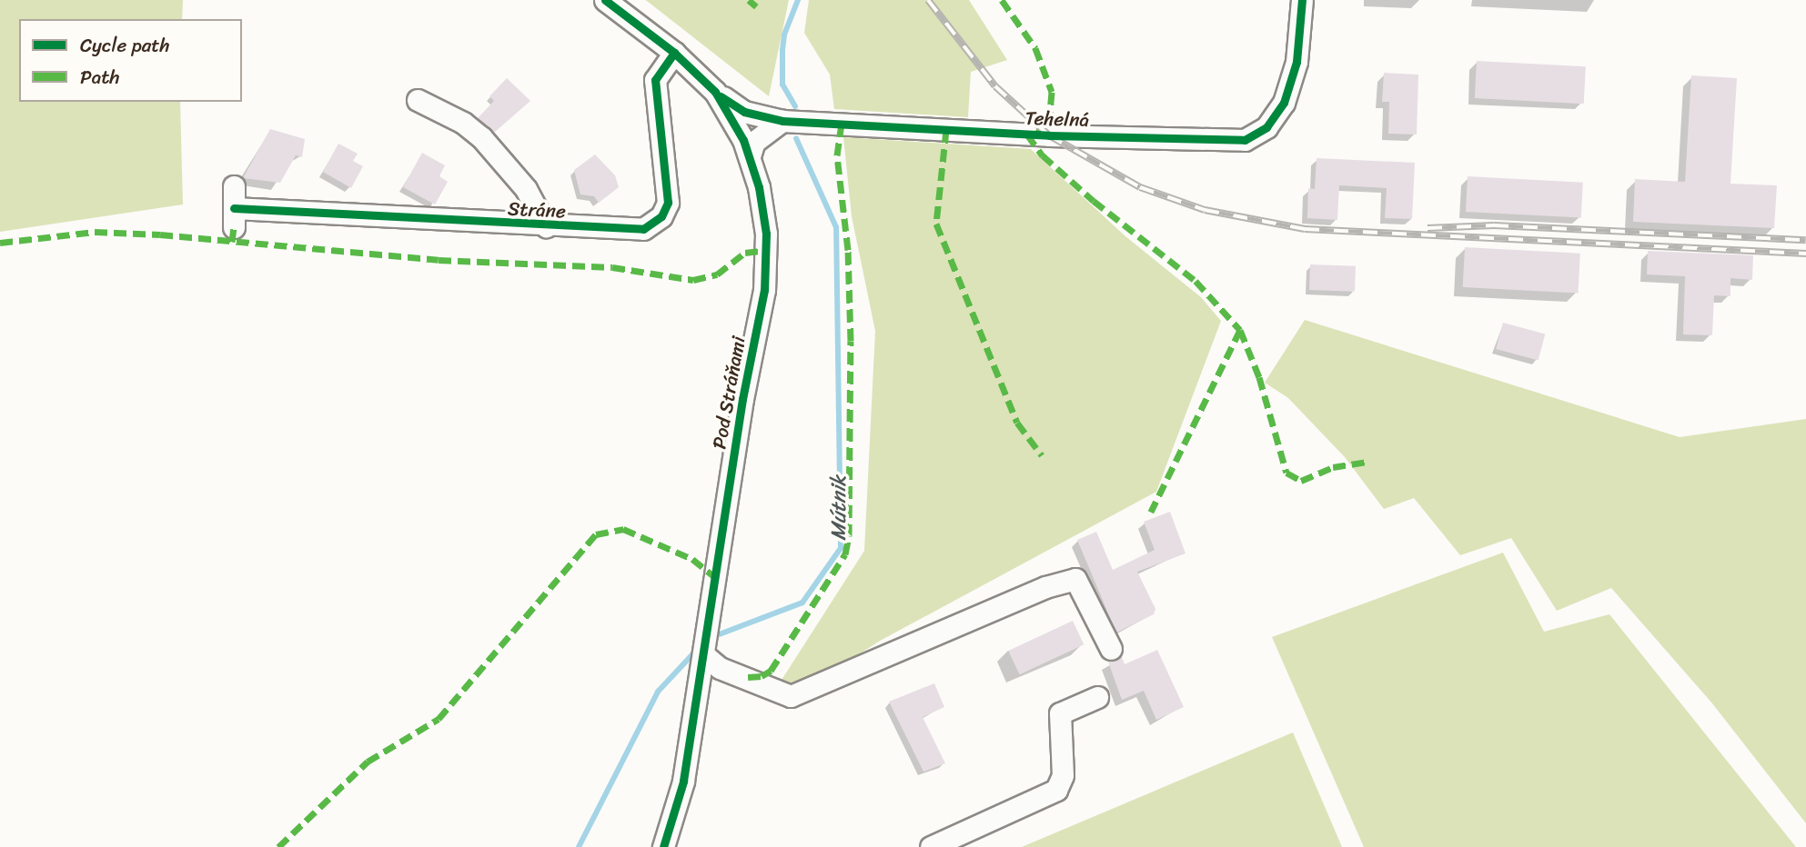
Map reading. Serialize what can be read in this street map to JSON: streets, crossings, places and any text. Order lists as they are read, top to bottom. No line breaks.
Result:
{"streets":{"street":["Tehelná","Stráne","Pod Stráňami"]},"crossings":[["Tehelná","Pod Stráňami"],["Stráne","Pod Stráňami"]],"water":["Mútnik"],"legend":["Cycle path","Path"]}
